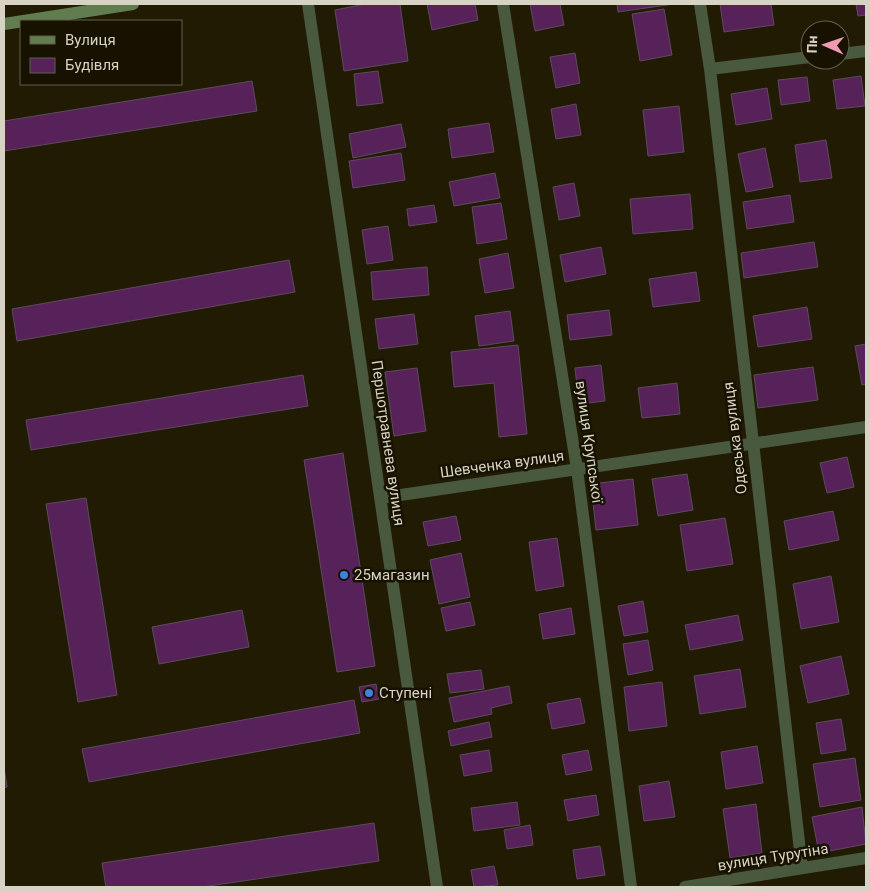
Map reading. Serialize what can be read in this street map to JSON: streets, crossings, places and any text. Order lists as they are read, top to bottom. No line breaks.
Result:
{"streets":{"street":["Одеська вулиця","вулиця Крупської","Першотравнева вулиця","Шевченка вулиця","вулиця Турутіна"]},"crossings":[["Одеська вулиця","Шевченка вулиця"],["Одеська вулиця","вулиця Турутіна"],["вулиця Крупської","Шевченка вулиця"],["Першотравнева вулиця","Шевченка вулиця"]],"places":["25магазин","Ступені"],"legend":["Вулиця","Будівля"],"north":"left"}
